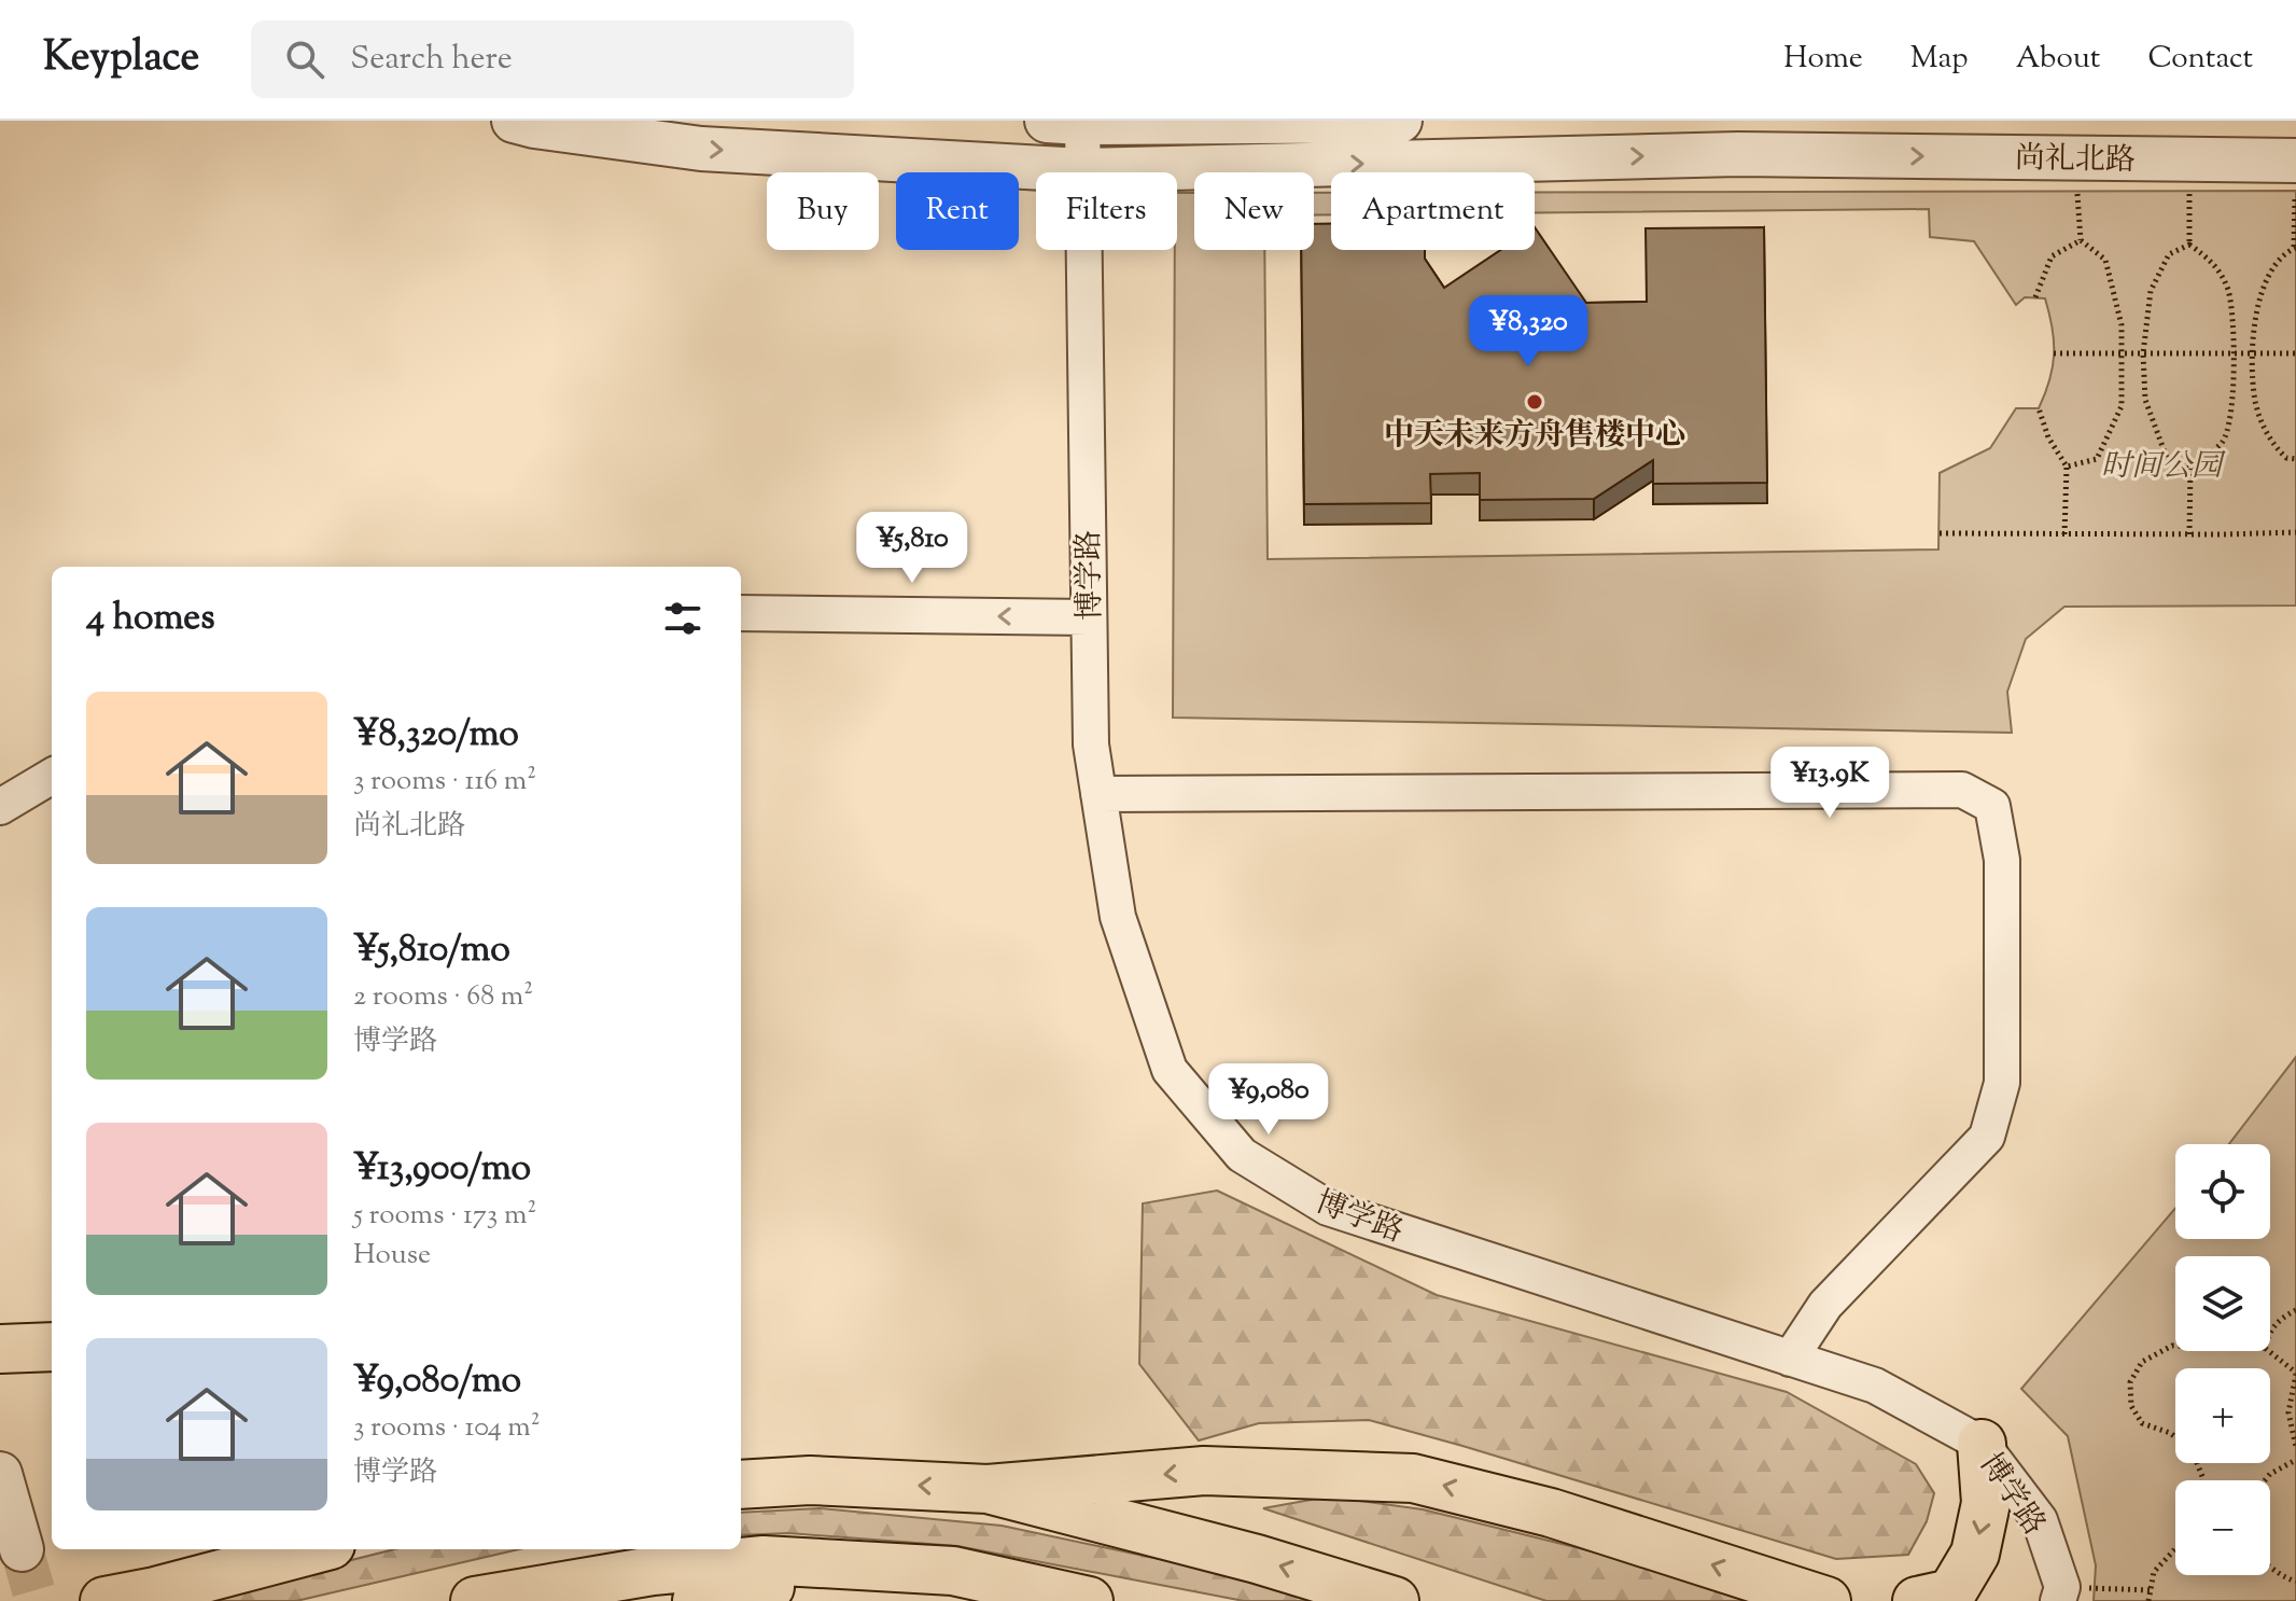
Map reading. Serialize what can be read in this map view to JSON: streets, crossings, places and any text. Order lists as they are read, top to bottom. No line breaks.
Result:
{"streets":{"street":["尚礼北路","博学路"]},"crossings":[["尚礼北路","博学路"]],"one_way":["尚礼北路"],"parks":["时间公园"],"places":["中天未来方舟售楼中心"],"page":{"header":"Keyplace","search":"Search here","nav":["Home","Map","About","Contact"],"chip":["Buy","Rent","Filters","New","Apartment"],"price":["¥8,320","¥5,810","¥13.9K","¥9,080"],"heading":"4 homes","list":[{"name":"¥8,320/mo","note":"3 rooms · 116 m² · 尚礼北路"},{"name":"¥5,810/mo","note":"2 rooms · 68 m² · 博学路"},{"name":"¥13,900/mo","note":"5 rooms · 173 m² · House"},{"name":"¥9,080/mo","note":"3 rooms · 104 m² · 博学路"}],"map_buttons":["+","−"]}}
